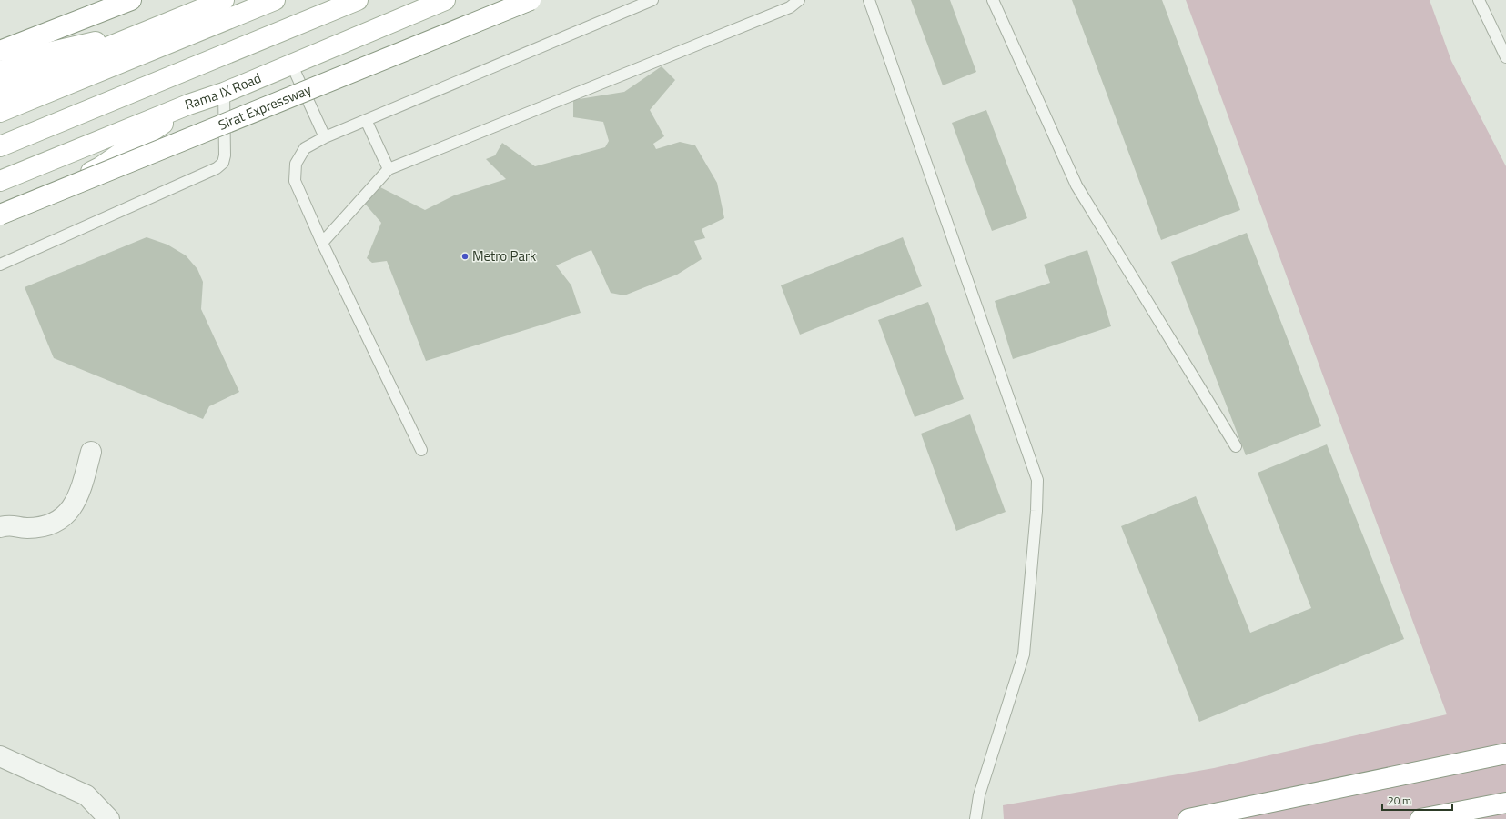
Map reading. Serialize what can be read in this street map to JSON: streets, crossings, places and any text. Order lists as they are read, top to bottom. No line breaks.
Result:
{"streets":{"main road":["Rama IX Road","Sirat Expressway"]},"places":["Metro Park"],"scale_bar":"20 m"}
